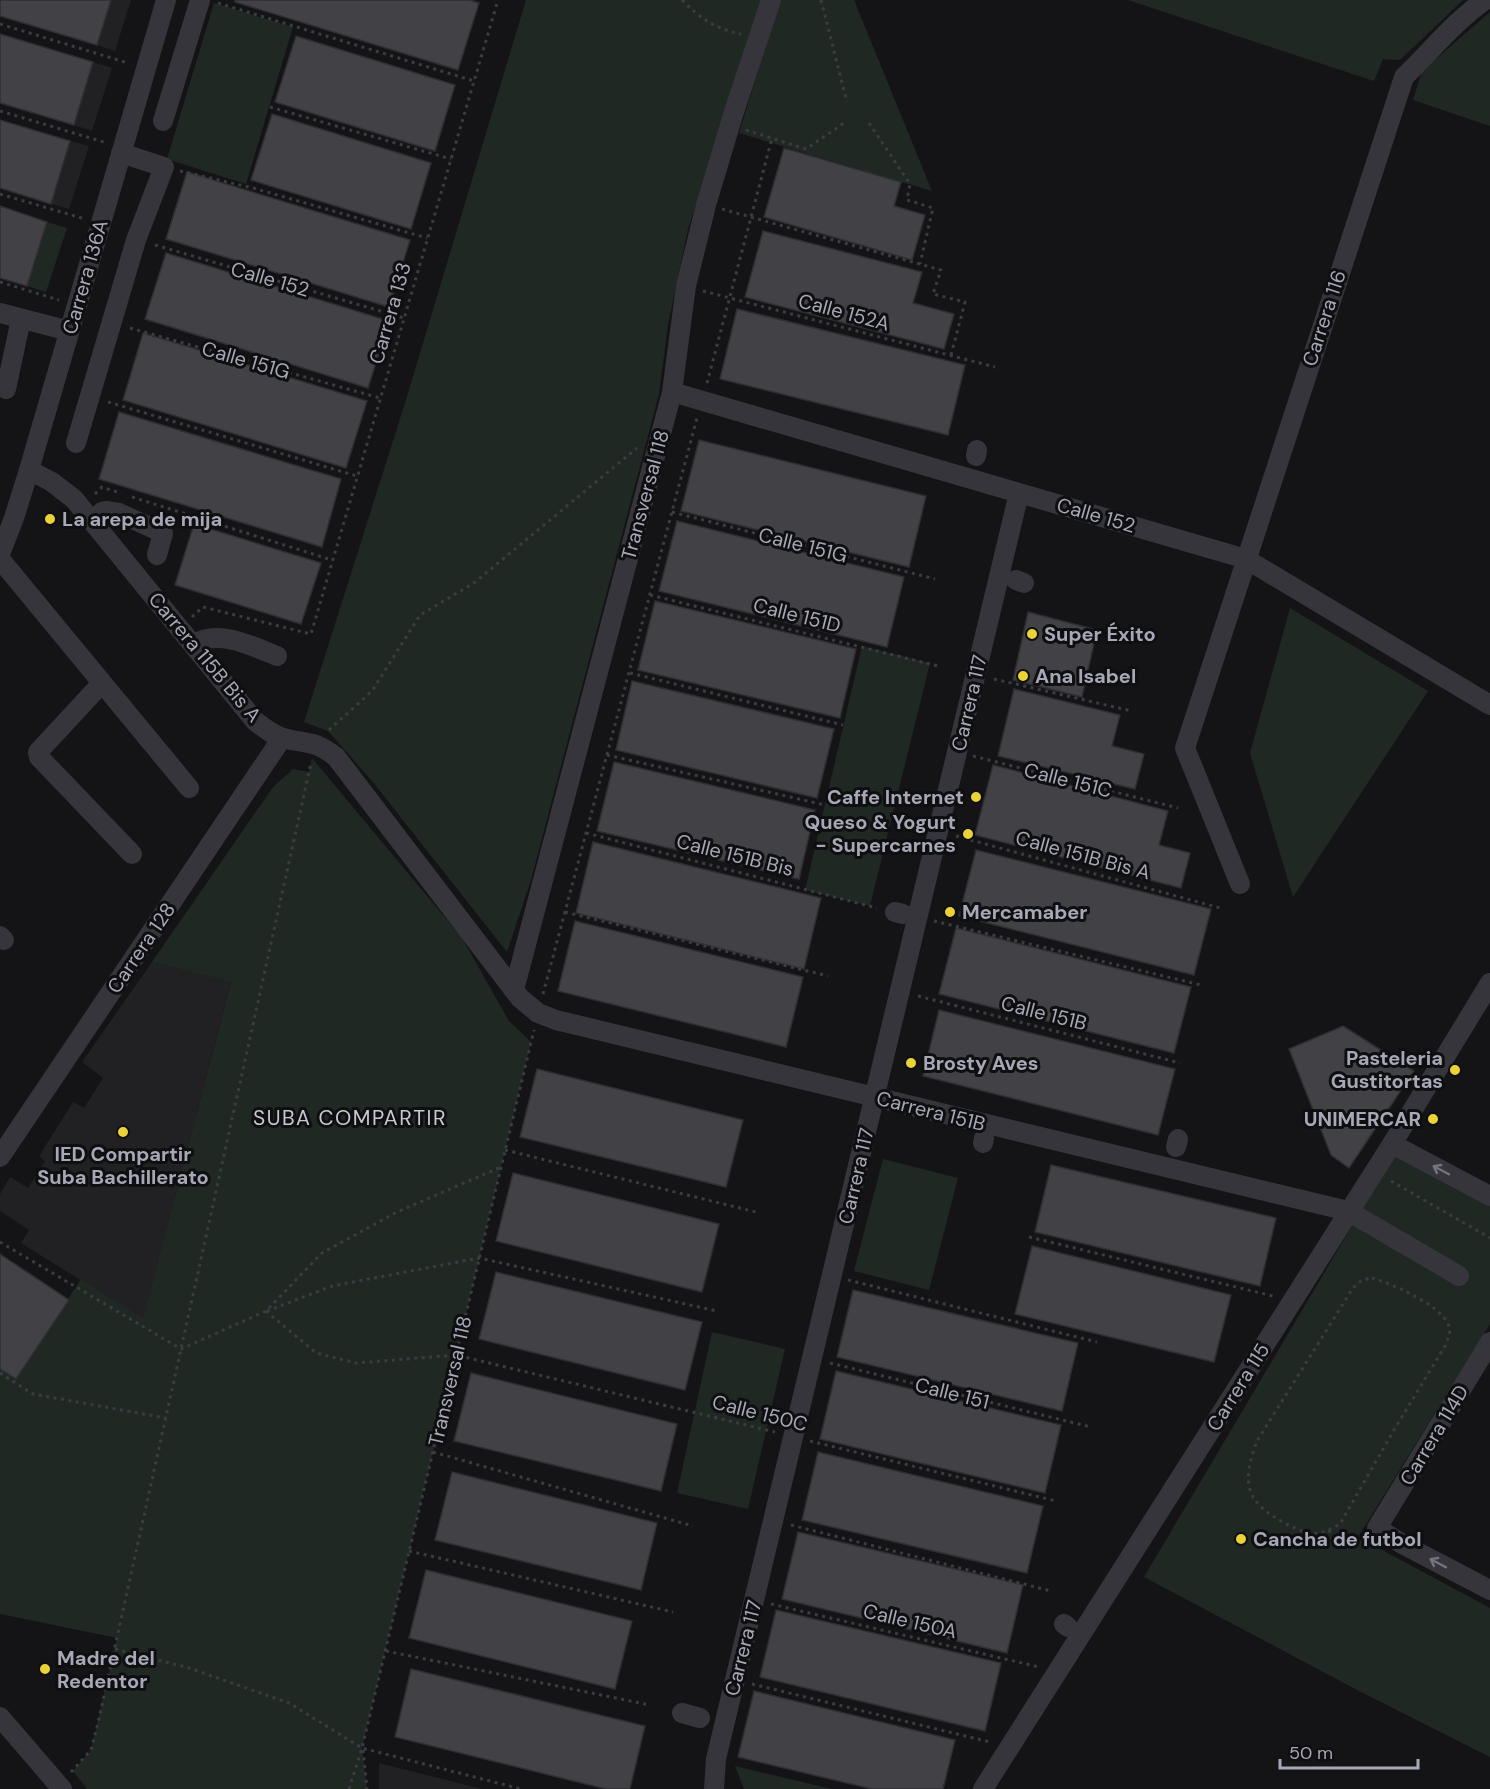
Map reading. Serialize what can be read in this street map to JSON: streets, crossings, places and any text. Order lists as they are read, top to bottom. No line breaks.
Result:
{"streets":{"street":["Carrera 136A","Calle 152","Carrera 116","Transversal 118","Carrera 115B Bis A","Carrera 117","Carrera 128","Carrera 151B","Carrera 115","Carrera 114D"],"path":["Calle 152A","Carrera 133","Calle 151G","Calle 151D","Calle 151C","Calle 151B Bis","Calle 151B Bis A","Calle 151B","Calle 151","Calle 150C","Calle 150A"]},"crossings":[["Carrera 136A","Carrera 115B Bis A"],["Calle 152","Carrera 133"],["Calle 152","Carrera 116"],["Calle 152","Transversal 118"],["Calle 152","Carrera 117"],["Calle 152A","Transversal 118"],["Carrera 133","Calle 151G"],["Carrera 133","Carrera 115B Bis A"],["Calle 151G","Transversal 118"],["Transversal 118","Calle 151D"],["Transversal 118","Carrera 115B Bis A"],["Transversal 118","Calle 151B Bis"],["Transversal 118","Carrera 151B"],["Transversal 118","Calle 150C"],["Carrera 115B Bis A","Carrera 128"],["Carrera 115B Bis A","Carrera 151B"],["Carrera 117","Calle 151C"],["Carrera 117","Calle 151B Bis"],["Carrera 117","Calle 151B Bis A"],["Carrera 117","Calle 151B"],["Carrera 117","Carrera 151B"],["Carrera 117","Calle 151"],["Carrera 117","Calle 150C"],["Carrera 117","Calle 150A"],["Carrera 151B","Carrera 115"],["Carrera 115","Calle 150A"]],"districts":["SUBA COMPARTIR"],"places":["La arepa de mija","Super Éxito","Ana Isabel","Caffe Internet","Queso & Yogurt - Supercarnes","Mercamaber","Brosty Aves","Pasteleria Gustitortas","UNIMERCAR","IED Compartir Suba Bachillerato","Cancha de futbol","Madre del Redentor"],"scale_bar":"50 m"}
